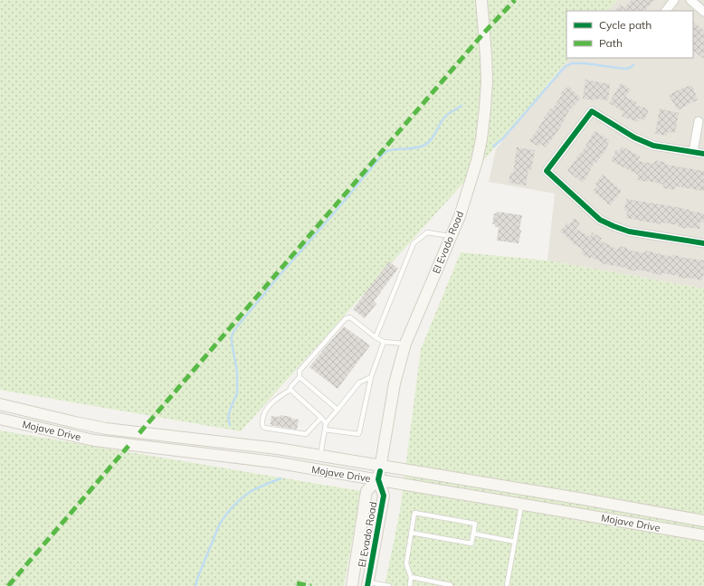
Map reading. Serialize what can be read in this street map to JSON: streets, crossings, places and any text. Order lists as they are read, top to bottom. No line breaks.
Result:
{"streets":{"main road":["El Evado Road","Mojave Drive"]},"crossings":[["El Evado Road","Mojave Drive"]],"legend":["Cycle path","Path"]}
